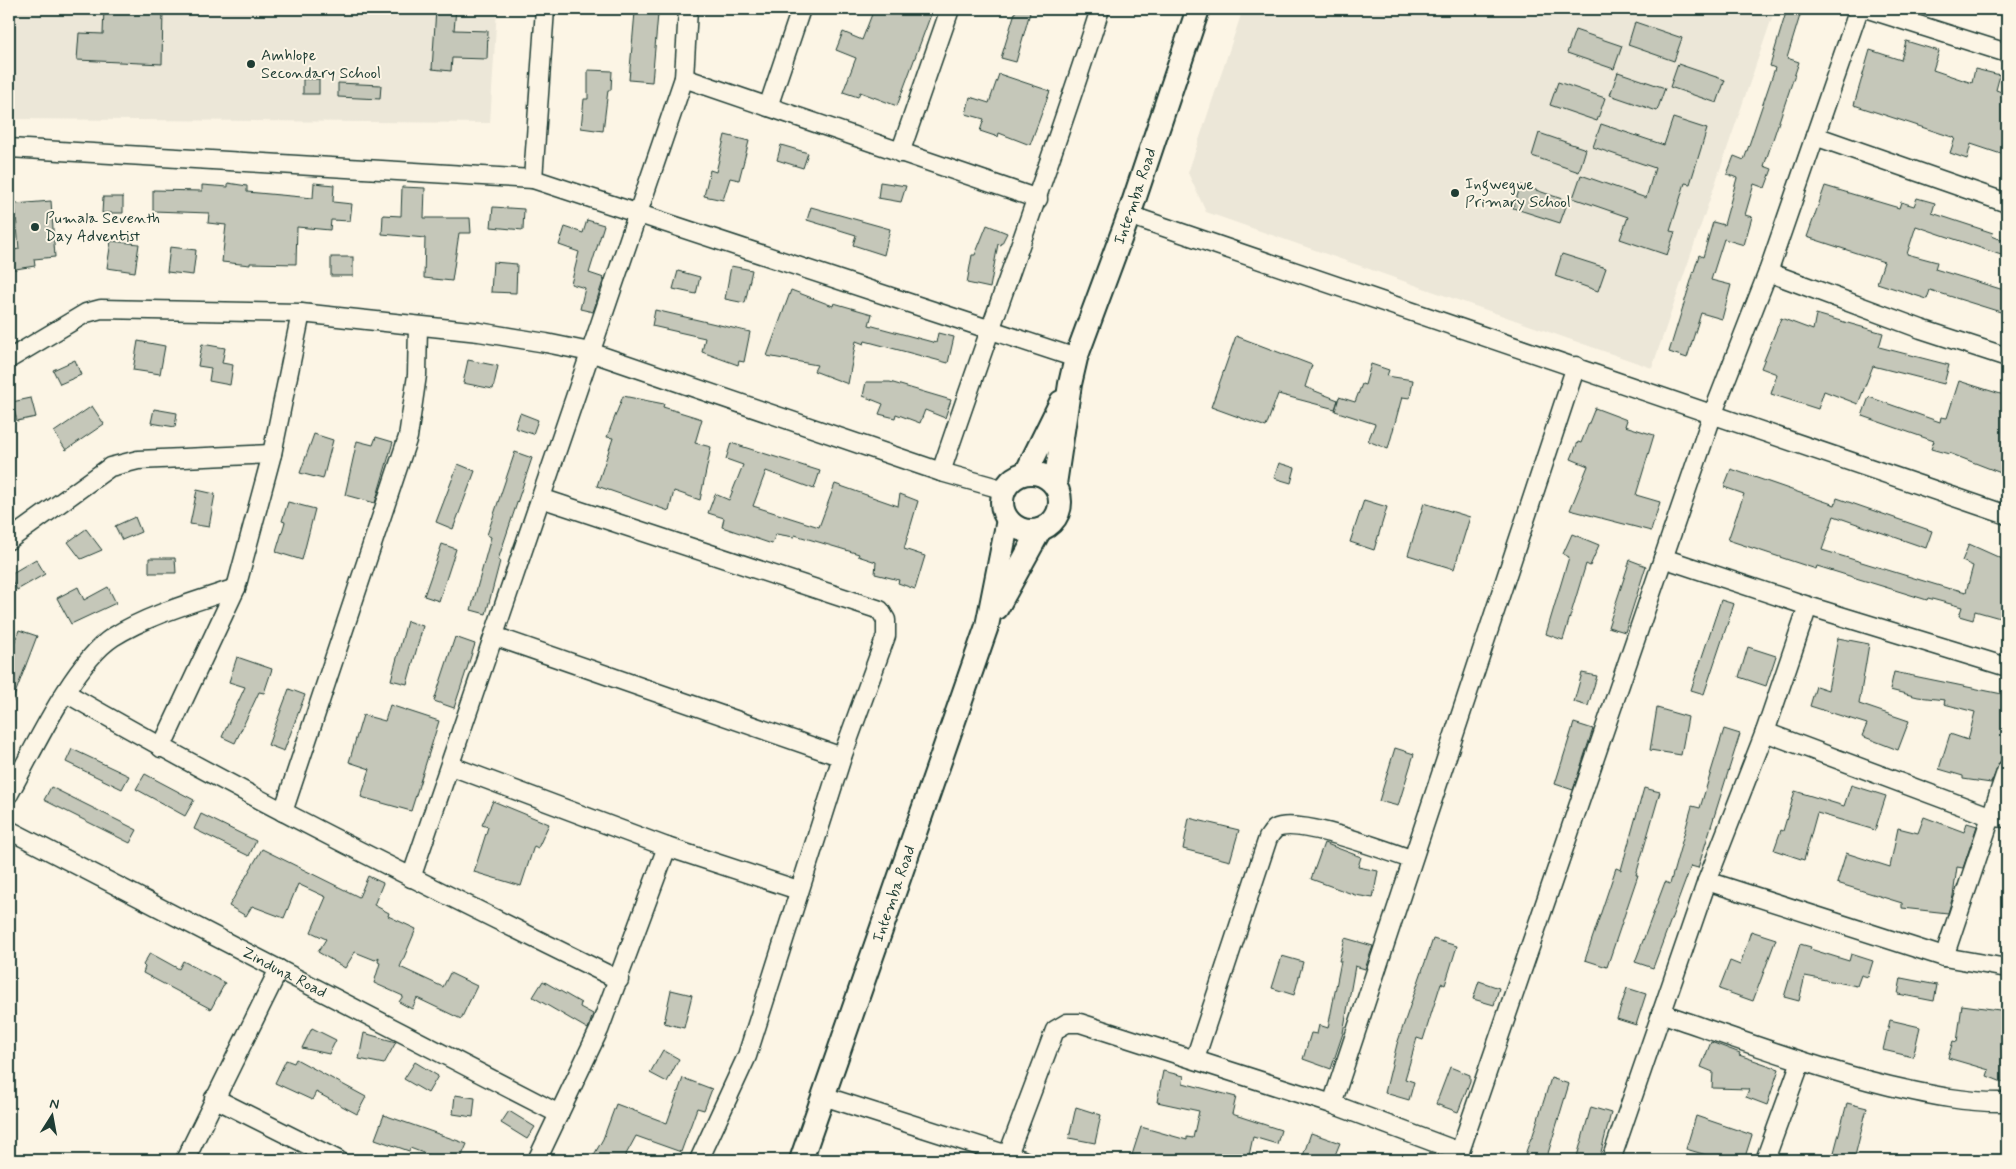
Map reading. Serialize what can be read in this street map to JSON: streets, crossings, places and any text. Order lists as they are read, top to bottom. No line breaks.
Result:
{"streets":{"street":["Intemba Road","Zinduna Road"]},"places":["Amhlope Secondary School","Ingwegwe Primary School","Pumala Seventh Day Adventist"],"north":"top"}
